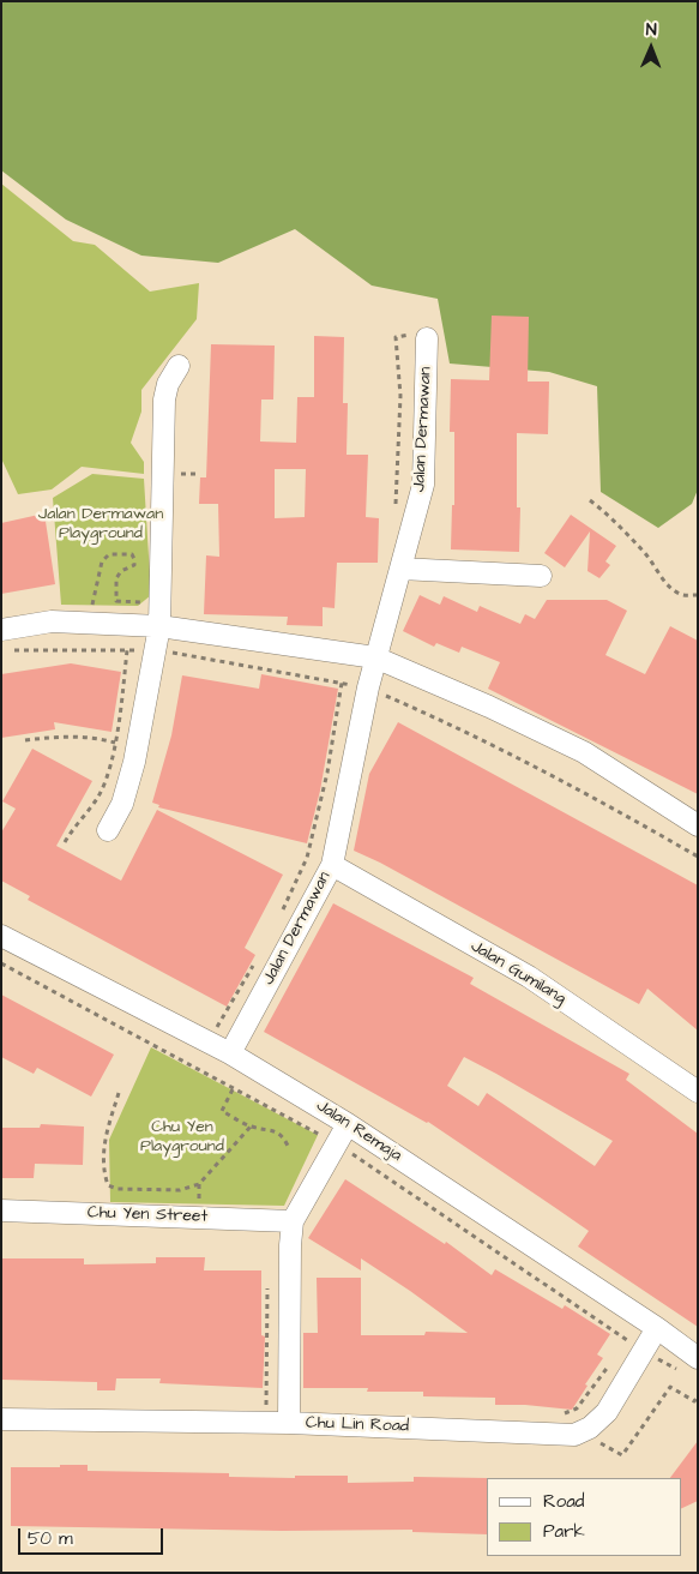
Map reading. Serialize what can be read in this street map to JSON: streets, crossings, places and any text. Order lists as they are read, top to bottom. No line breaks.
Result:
{"streets":{"street":["Jalan Dermawan","Jalan Gumilang","Jalan Remaja","Chu Yen Street","Chu Lin Road"]},"crossings":[["Jalan Dermawan","Jalan Gumilang"],["Jalan Dermawan","Jalan Remaja"],["Jalan Remaja","Chu Lin Road"]],"parks":["Jalan Dermawan Playground","Chu Yen Playground"],"legend":["Road","Park"],"scale_bar":"50 m","north":"top"}
